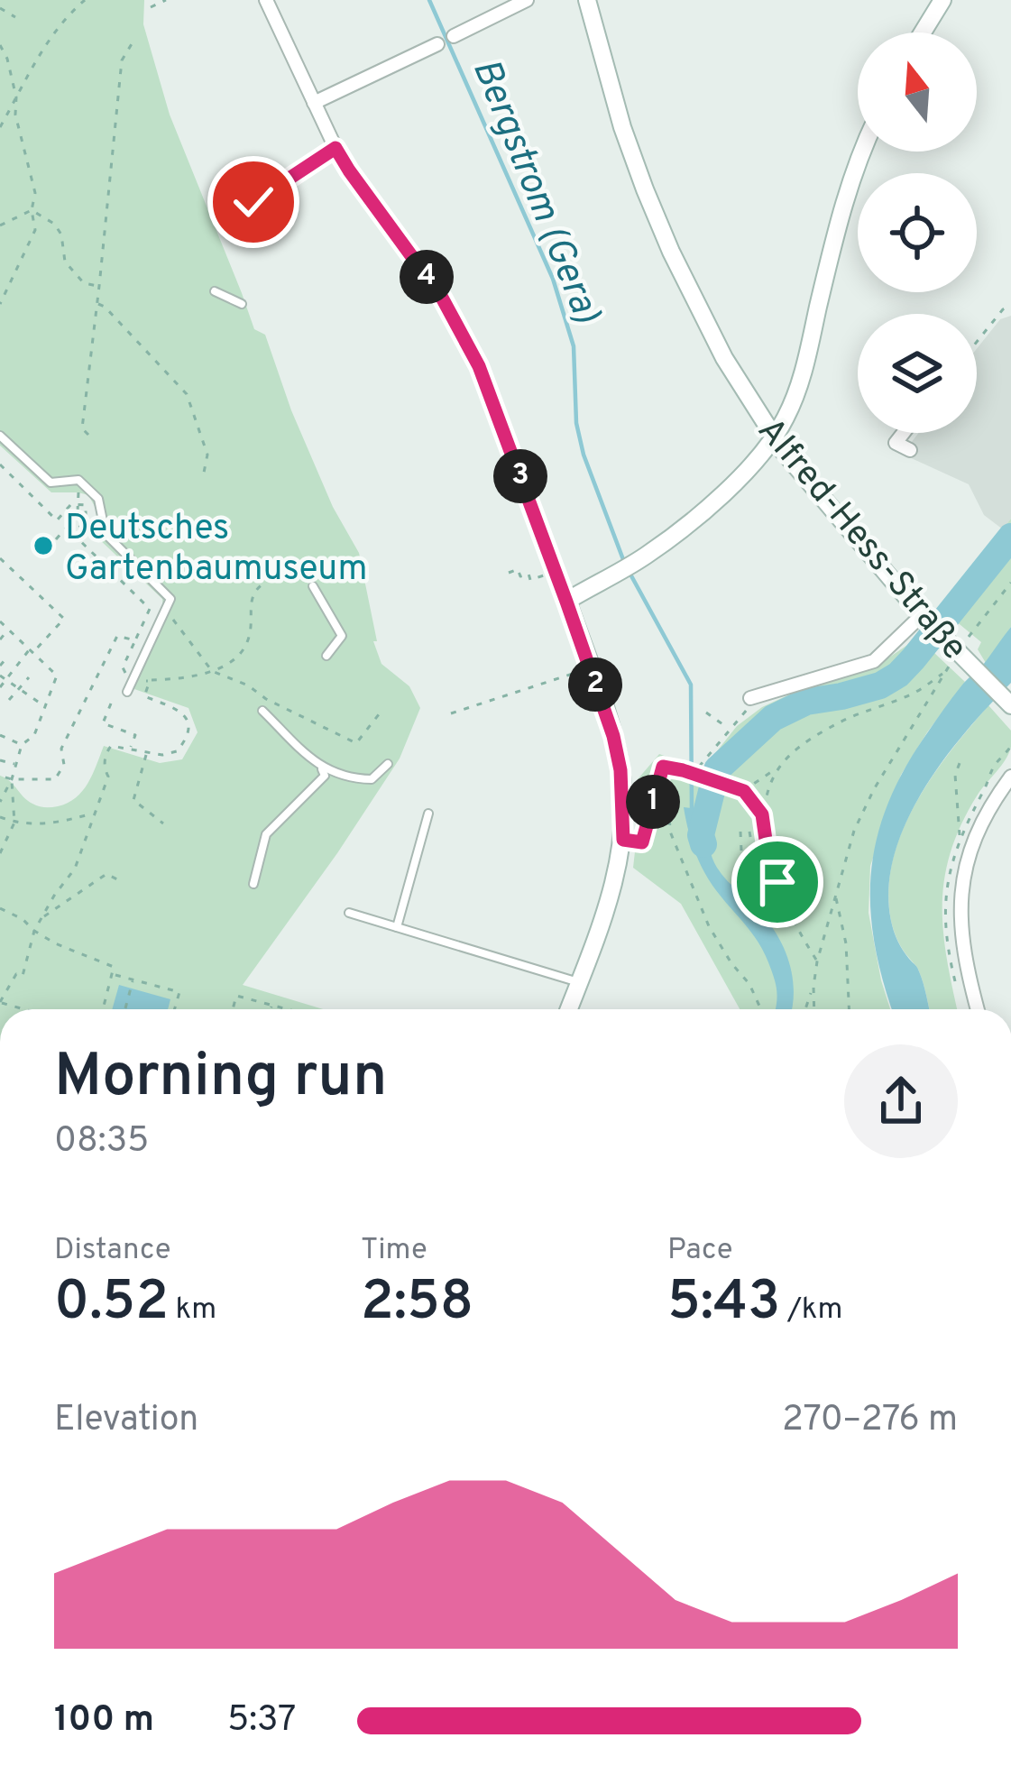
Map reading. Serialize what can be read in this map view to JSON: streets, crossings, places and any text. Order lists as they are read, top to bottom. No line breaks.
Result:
{"streets":{"street":["Alfred-Hess-Straße"]},"water":["Bergstrom (Gera)"],"places":["Deutsches Gartenbaumuseum"],"north":"top","page":{"pins":["4","3","2","1"],"heading":["Morning run","08:35"],"stats":[["Distance","0.52 km"],["Time","2:58"],["Pace","5:43 /km"]],"chart":["Elevation","270–276 m"],"list":[{"name":"100 m","note":"5:37"}]}}
